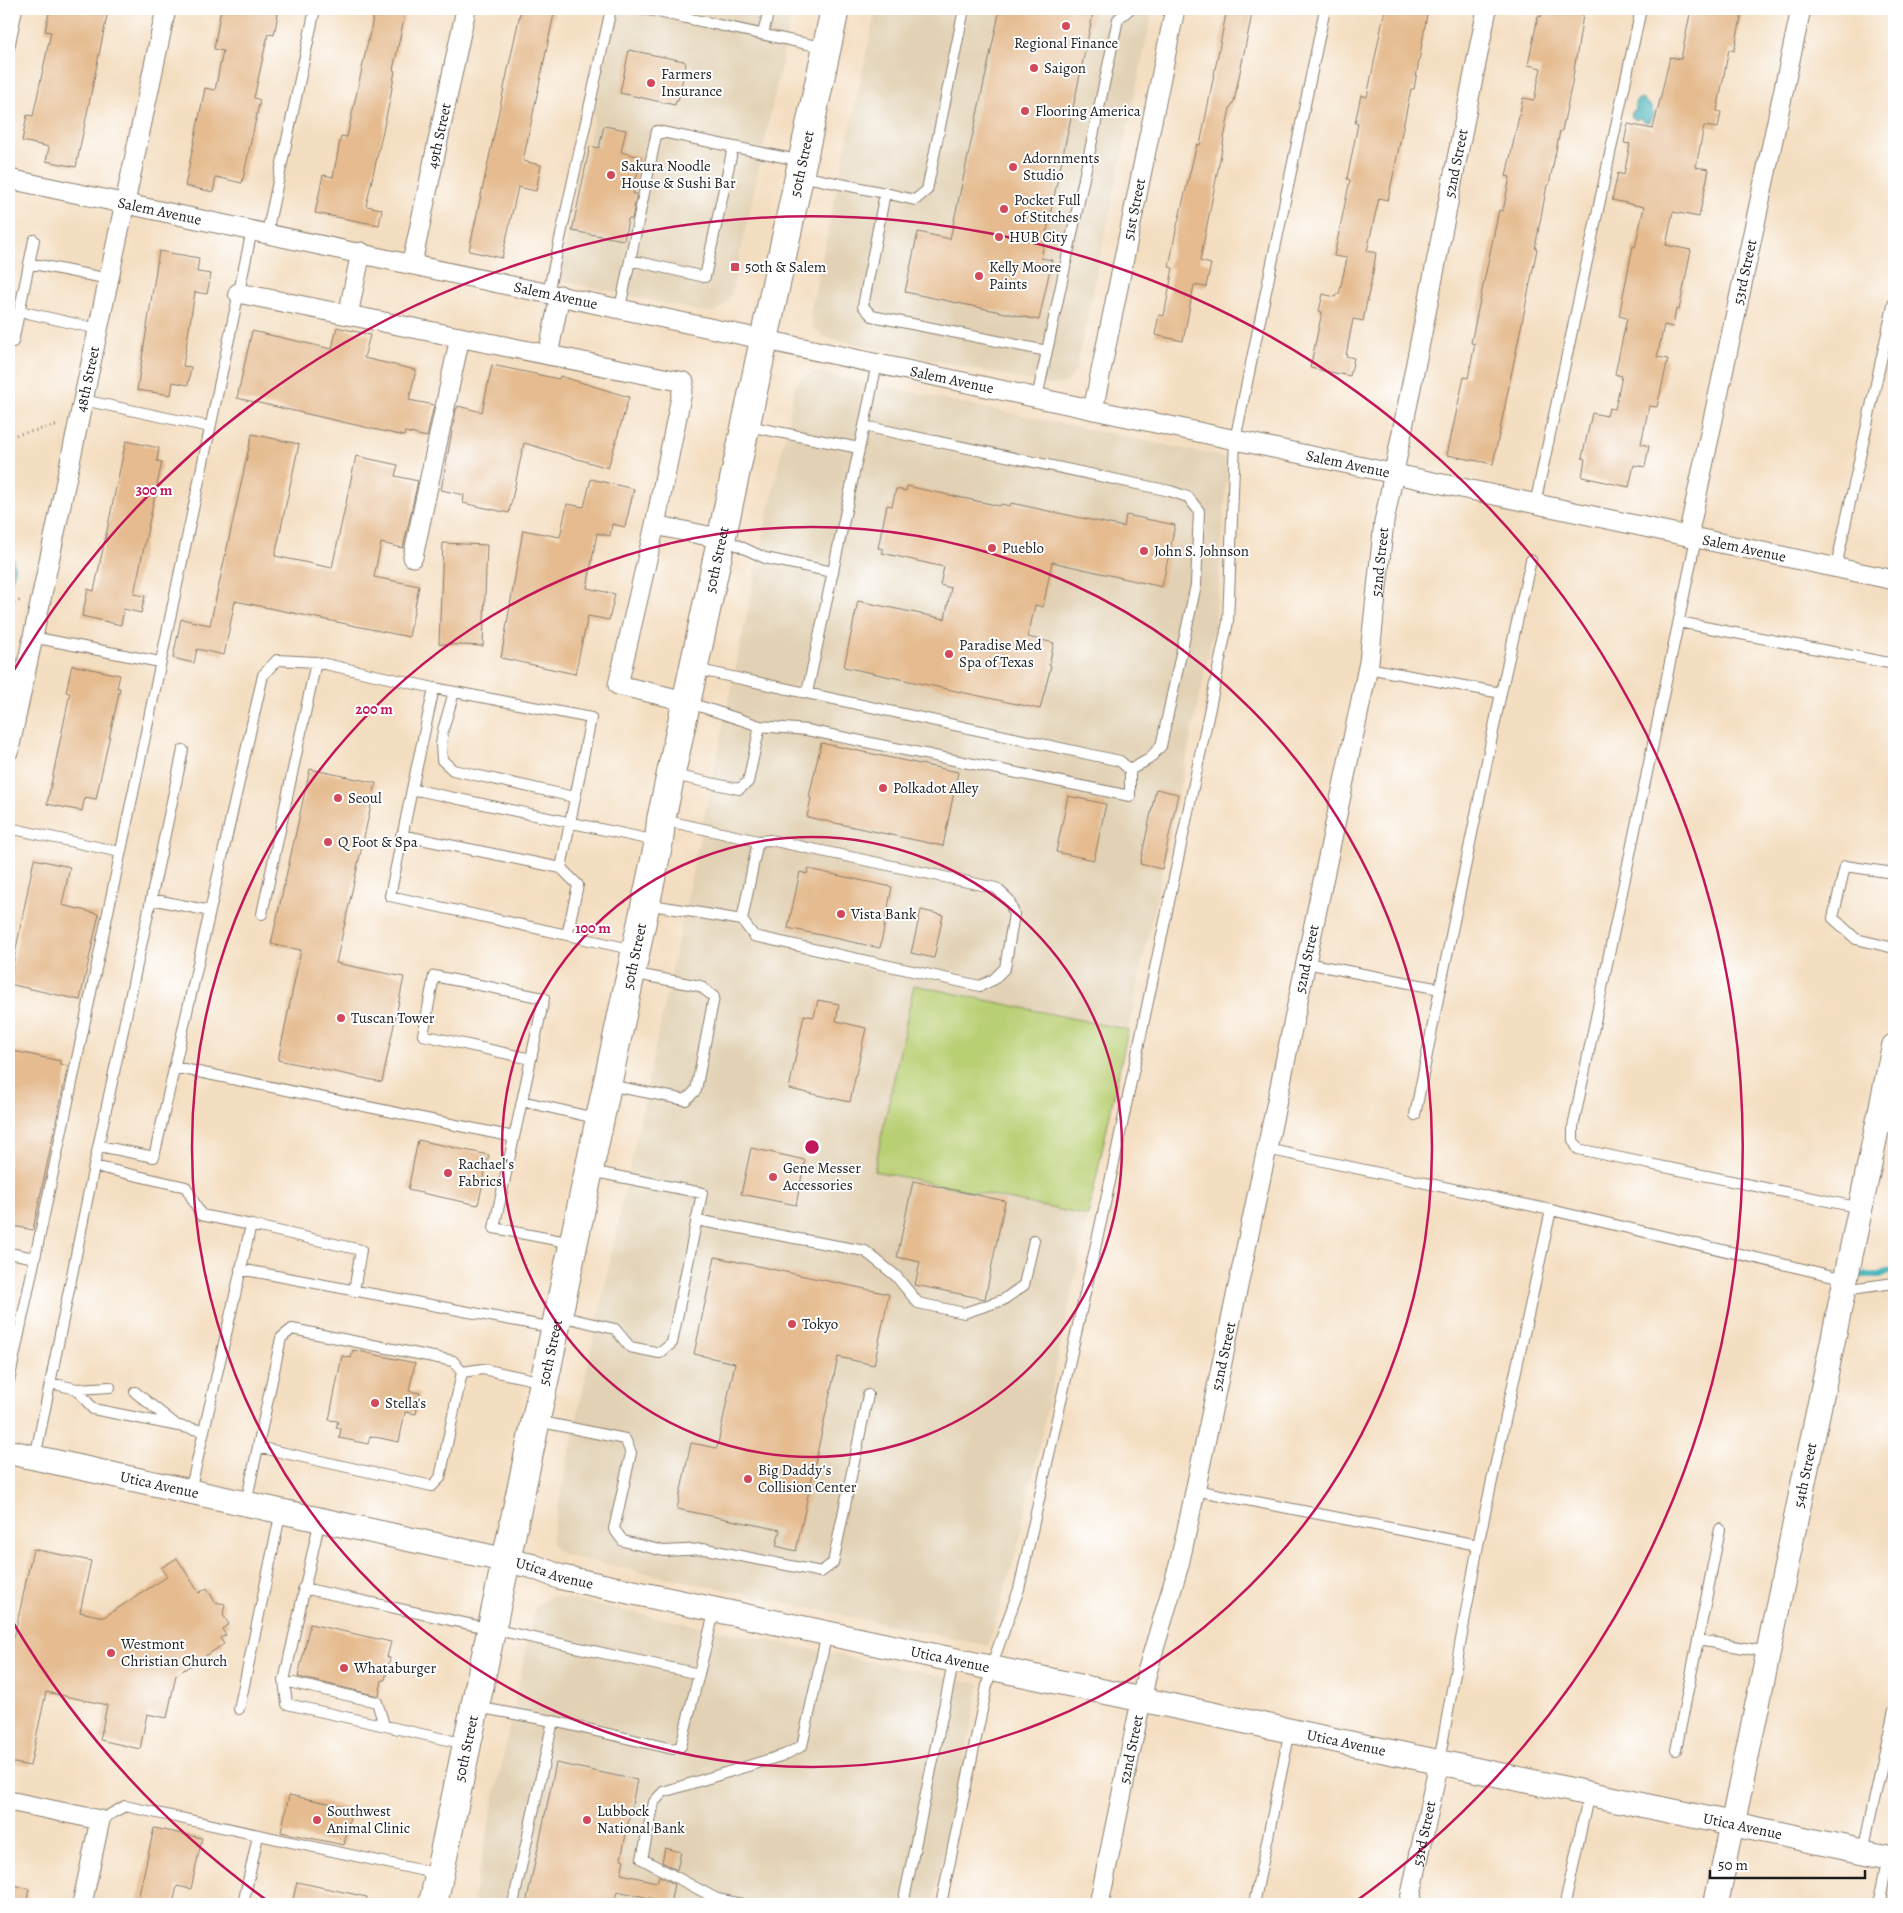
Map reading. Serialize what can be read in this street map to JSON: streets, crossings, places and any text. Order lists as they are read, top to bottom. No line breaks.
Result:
{"streets":{"main road":["50th Street"],"street":["49th Street","52nd Street","Salem Avenue","51st Street","53rd Street","48th Street","54th Street","Utica Avenue"]},"crossings":[["49th Street","Salem Avenue"],["50th Street","Salem Avenue"],["50th Street","Utica Avenue"],["52nd Street","Salem Avenue"],["52nd Street","Utica Avenue"],["Salem Avenue","51st Street"],["Salem Avenue","53rd Street"],["Salem Avenue","48th Street"],["53rd Street","Utica Avenue"],["54th Street","Utica Avenue"]],"places":{"other":["Regional Finance","Saigon","Farmers Insurance","Flooring America","Adornments Studio","Sakura Noodle House & Sushi Bar","Pocket Full of Stitches","HUB City","Kelly Moore Paints","Pueblo","John S. Johnson","Paradise Med Spa of Texas","Polkadot Alley","Seoul","Q Foot & Spa","Vista Bank","Tuscan Tower","Rachael's Fabrics","Gene Messer Accessories","Tokyo","Stella's","Big Daddy's Collision Center","Westmont Christian Church","Whataburger","Southwest Animal Clinic","Lubbock National Bank"],"transit":["50th & Salem"]},"scale_bar":"50 m","rings":["300 m","200 m","100 m"]}
